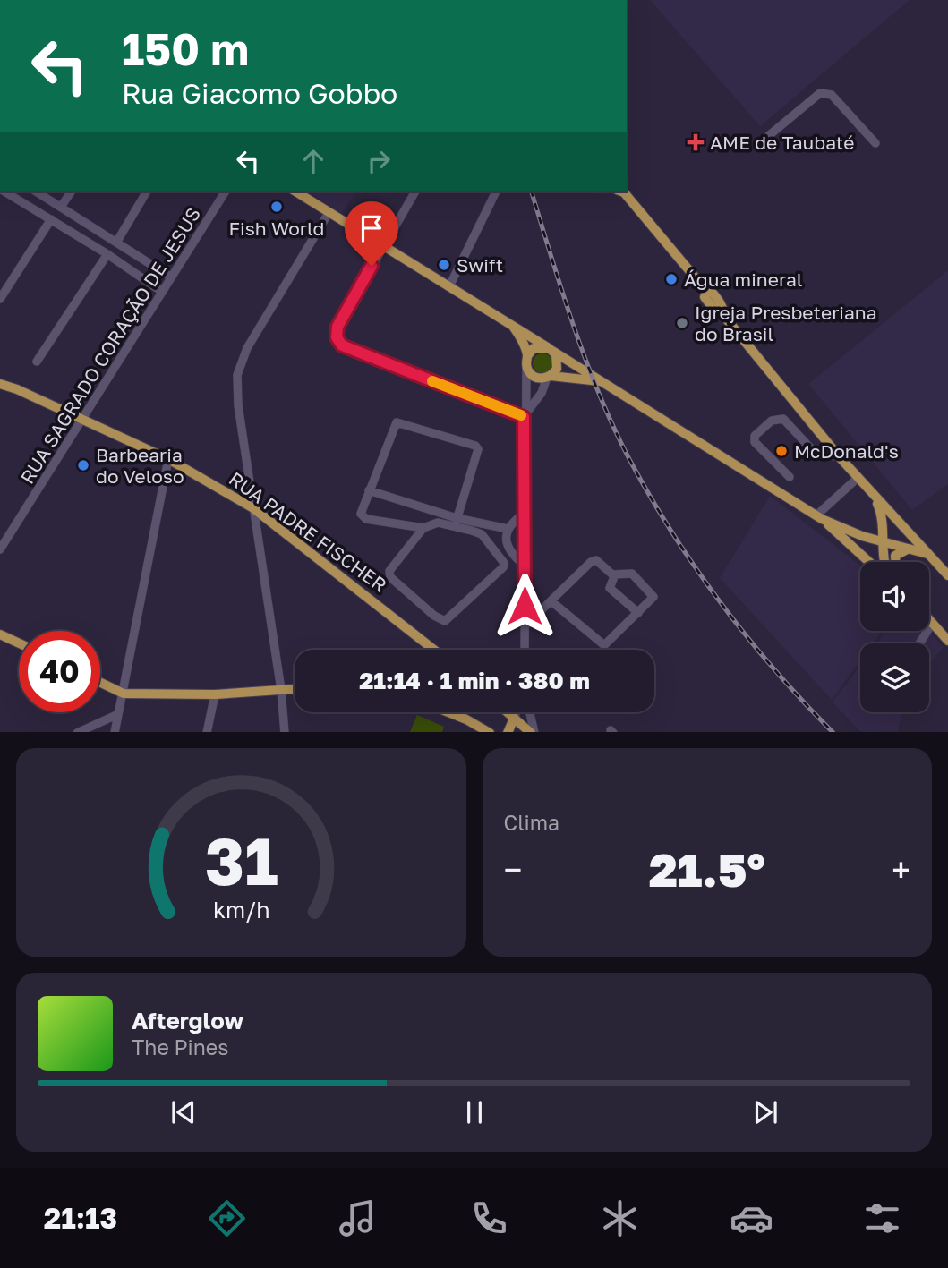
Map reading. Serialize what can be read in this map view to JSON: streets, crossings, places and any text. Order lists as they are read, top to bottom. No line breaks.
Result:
{"streets":{"main road":["RUA PADRE FISCHER"],"street":["RUA SAGRADO CORAÇÃO DE JESUS"]},"crossings":[["RUA SAGRADO CORAÇÃO DE JESUS","RUA PADRE FISCHER"]],"places":{"health":["AME de Taubaté"],"other":["Fish World","Swift","Água mineral","Igreja Presbeteriana do Brasil","McDonald's","Barbearia do Veloso"]},"page":{"turn":["150 m","Rua Giacomo Gobbo"],"limit":"40","trip":"21:14 · 1 min · 380 m","tile":"Clima","heat":["−","21.5°","+"],"song":["Afterglow","The Pines"],"tabs":"21:13","gauge":["31","km/h"]}}
